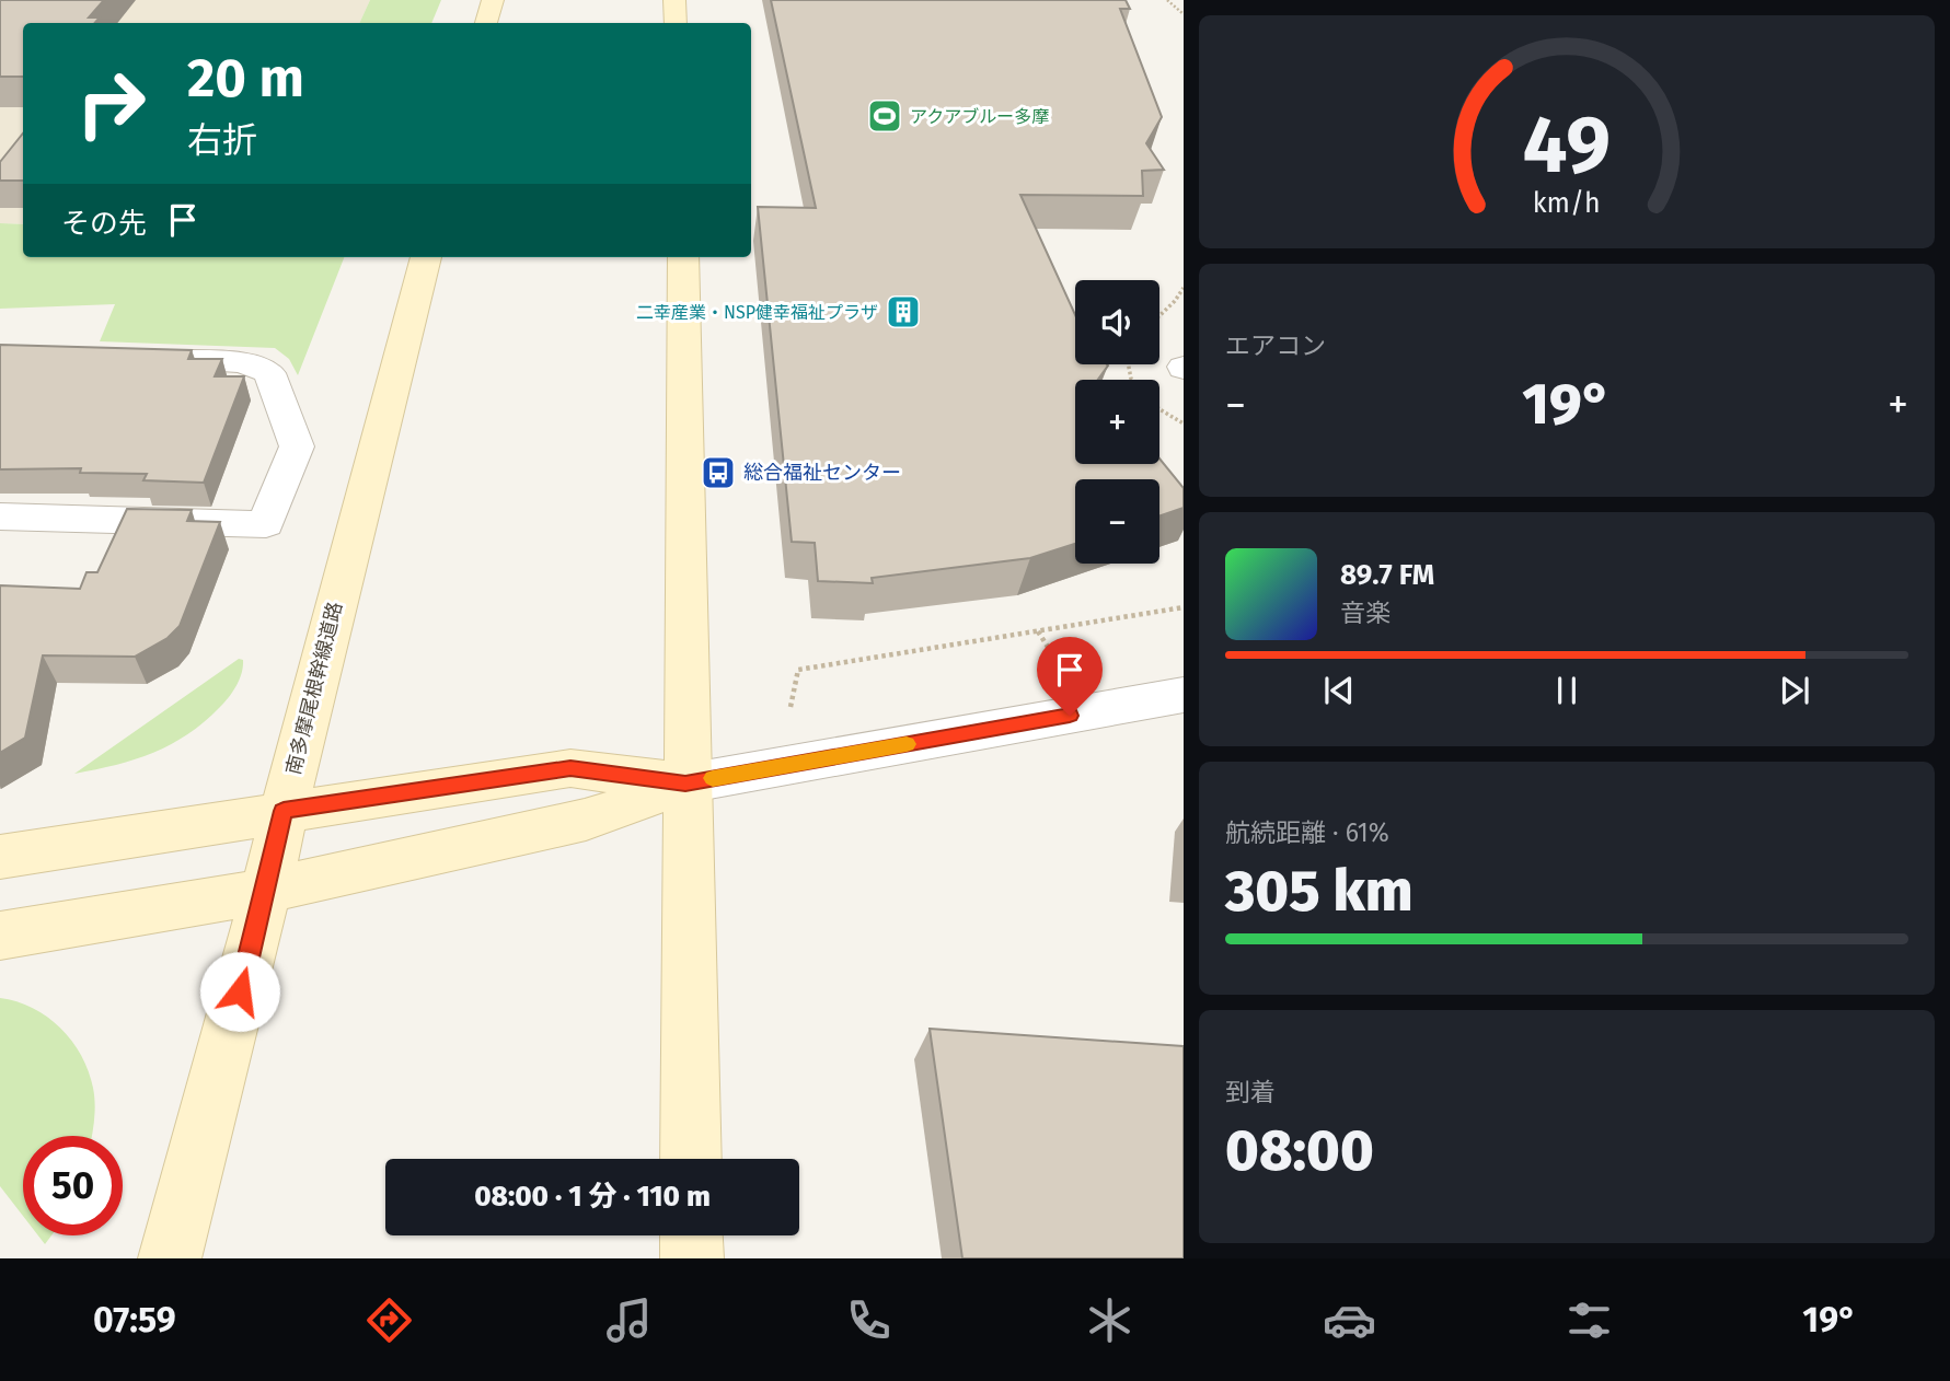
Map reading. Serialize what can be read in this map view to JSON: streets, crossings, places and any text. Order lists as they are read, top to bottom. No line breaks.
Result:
{"streets":{"main road":["南多摩尾根幹線道路"]},"places":{"sports":["アクアブルー多摩"],"building":["二幸産業・NSP健幸福祉プラザ"],"bus stop":["総合福祉センター"]},"page":{"turn":["20 m","右折"],"then":"その先","tile":["エアコン",["航続距離 · 61%","305 km"],["到着","08:00"]],"map_buttons":["+","−"],"heat":["−","19°","+"],"song":["89.7 FM","音楽"],"limit":"50","trip":"08:00 · 1 分 · 110 m","tabs":["07:59","19°"],"gauge":["49","km/h"]}}
